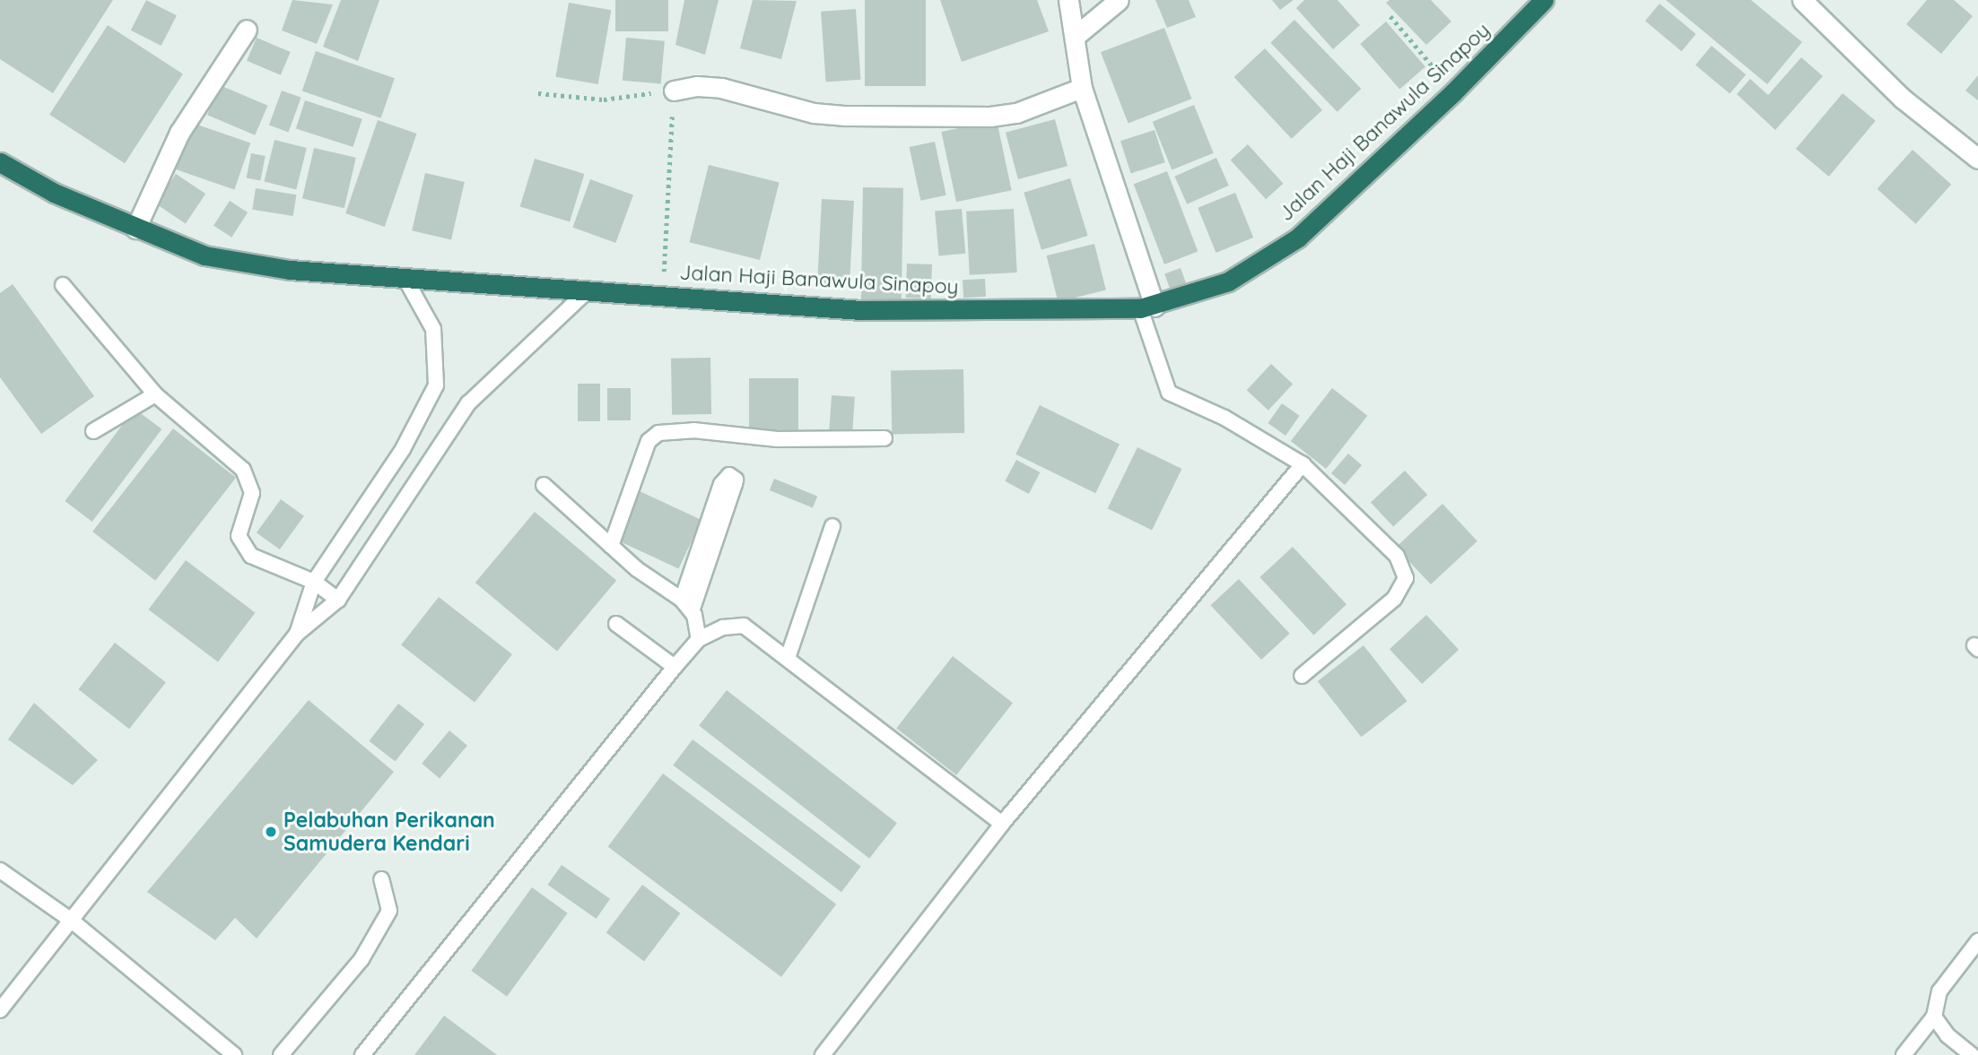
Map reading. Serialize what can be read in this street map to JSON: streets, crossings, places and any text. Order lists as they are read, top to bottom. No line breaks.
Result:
{"streets":{"highway":["Jalan Haji Banawula Sinapoy"]},"places":["Pelabuhan Perikanan Samudera Kendari"]}
